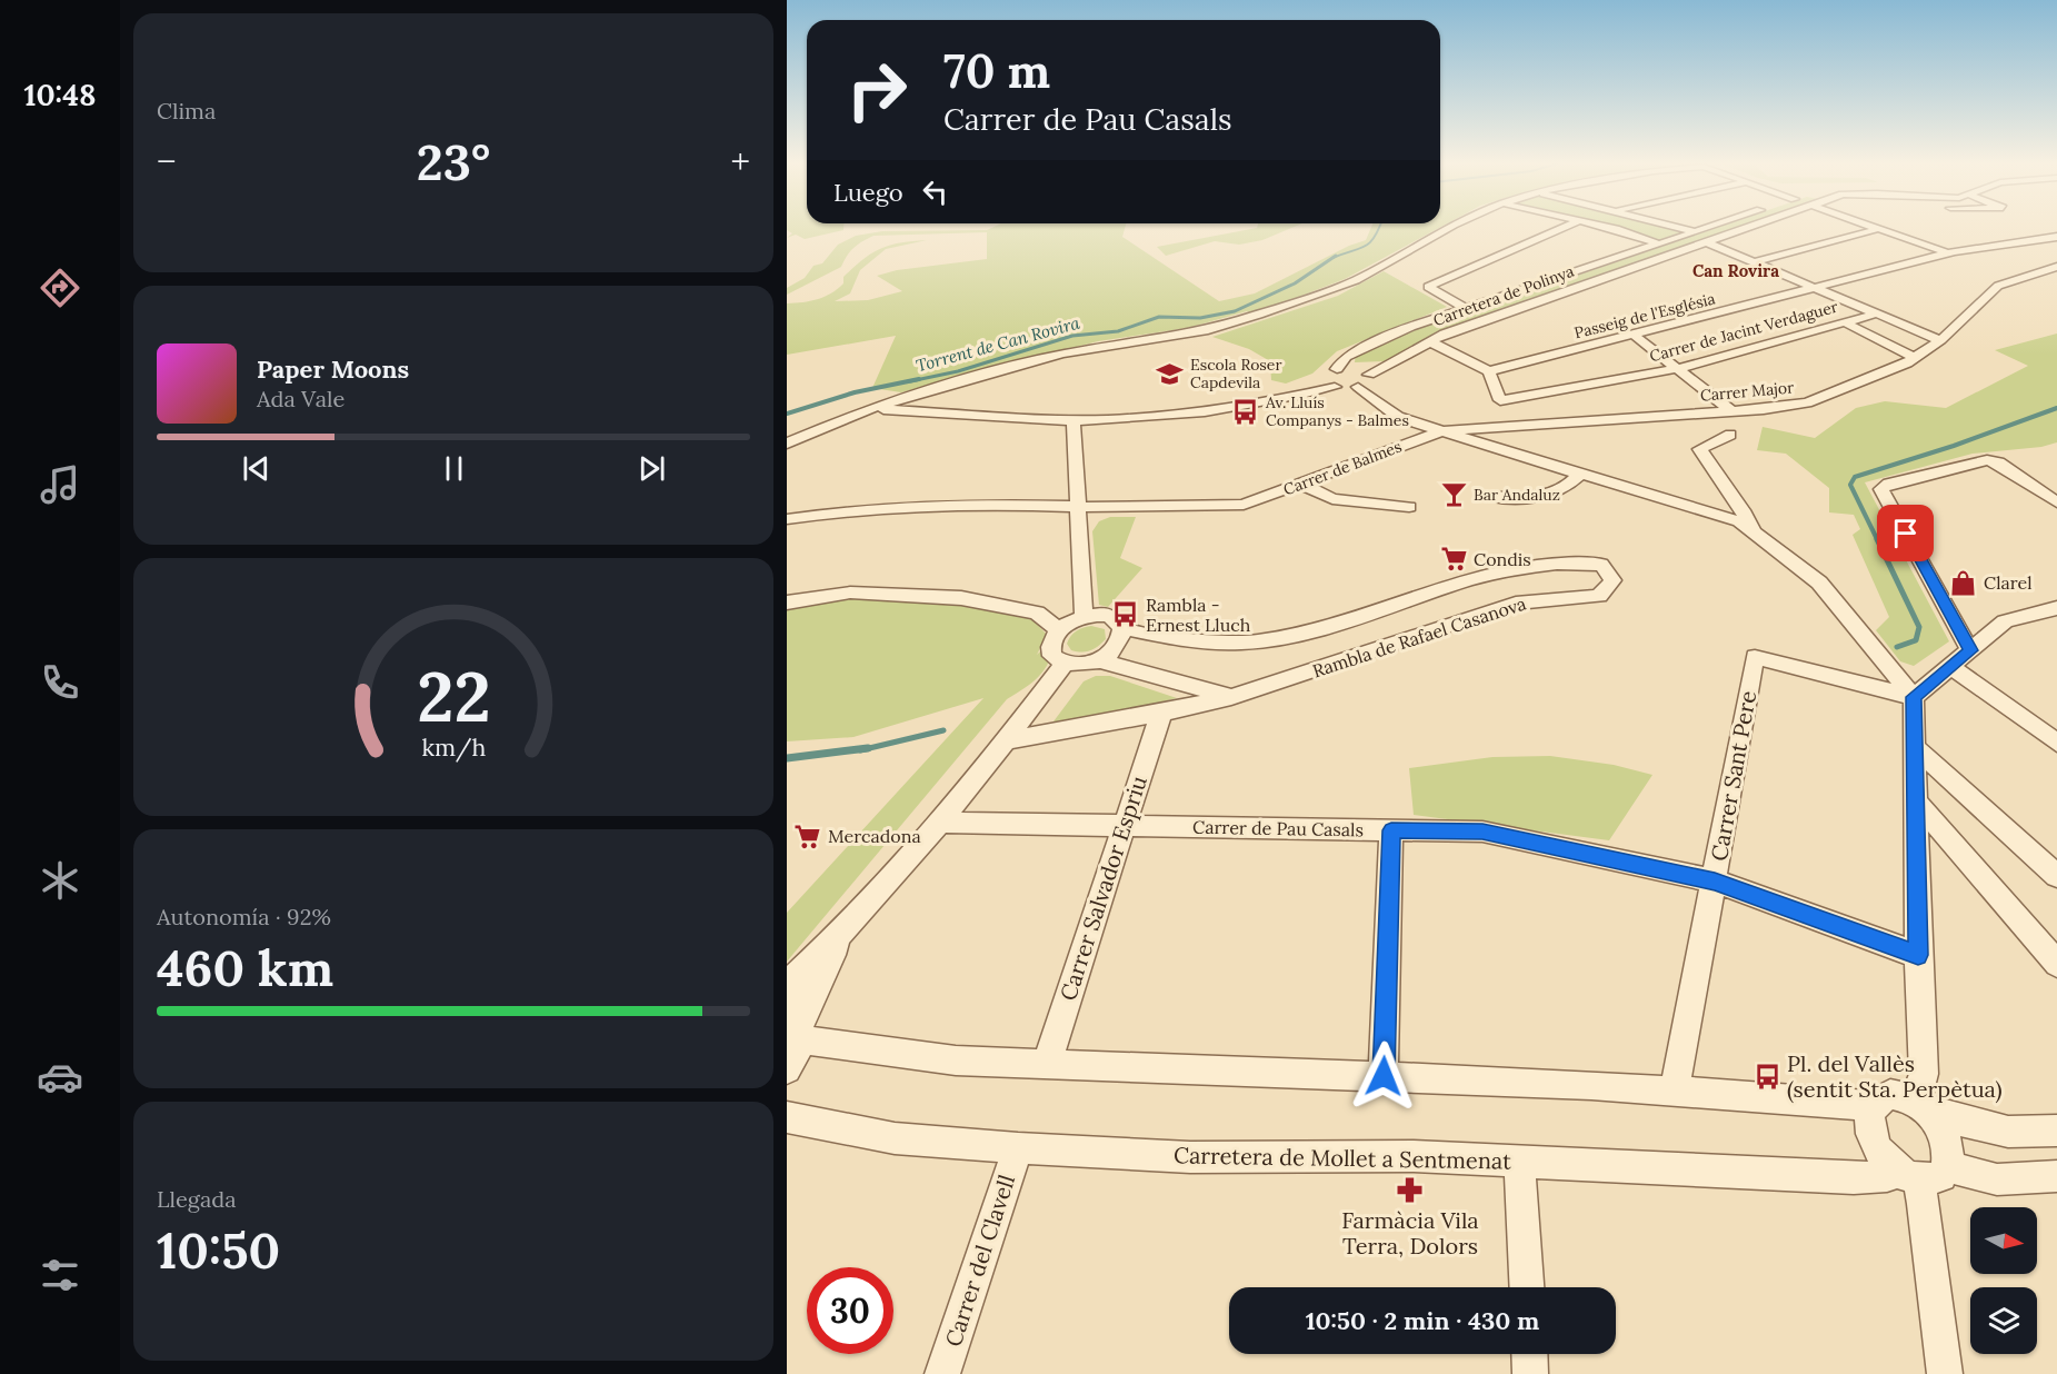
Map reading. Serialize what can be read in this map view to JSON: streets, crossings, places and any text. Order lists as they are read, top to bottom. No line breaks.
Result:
{"streets":{"street":["Carretera de Polinya","Passeig de l'Església","Carrer de Jacint Verdaguer","Carrer Major","Carrer de Balmes","Rambla de Rafael Casanova","Carrer Sant Pere","Carrer de Pau Casals","Carrer Salvador Espriu","Carretera de Mollet a Sentmenat","Carrer del Clavell"]},"crossings":[["Passeig de l'Església","Carrer de Jacint Verdaguer"],["Carrer Major","Carrer de Balmes"],["Rambla de Rafael Casanova","Carrer Salvador Espriu"],["Carrer Sant Pere","Carrer de Pau Casals"],["Carrer de Pau Casals","Carrer Salvador Espriu"],["Carretera de Mollet a Sentmenat","Carrer del Clavell"]],"districts":["Can Rovira"],"water":["Torrent de Can Rovira"],"places":{"school or university":["Escola Roser Capdevila"],"bus stop":["Av. Lluís Companys - Balmes","Rambla - Ernest Lluch","Pl. del Vallès (sentit Sta. Perpètua)"],"bar":["Bar Andaluz"],"supermarket":["Condis","Mercadona"],"shop":["Clarel"],"pharmacy":["Farmàcia Vila Terra, Dolors"]},"north":"right","page":{"tabs":"10:48","tile":["Clima",["Autonomía · 92%","460 km"],["Llegada","10:50"]],"turn":["70 m","Carrer de Pau Casals"],"heat":["−","23°","+"],"then":"Luego","song":["Paper Moons","Ada Vale"],"limit":"30","trip":"10:50 · 2 min · 430 m","gauge":["22","km/h"]}}
